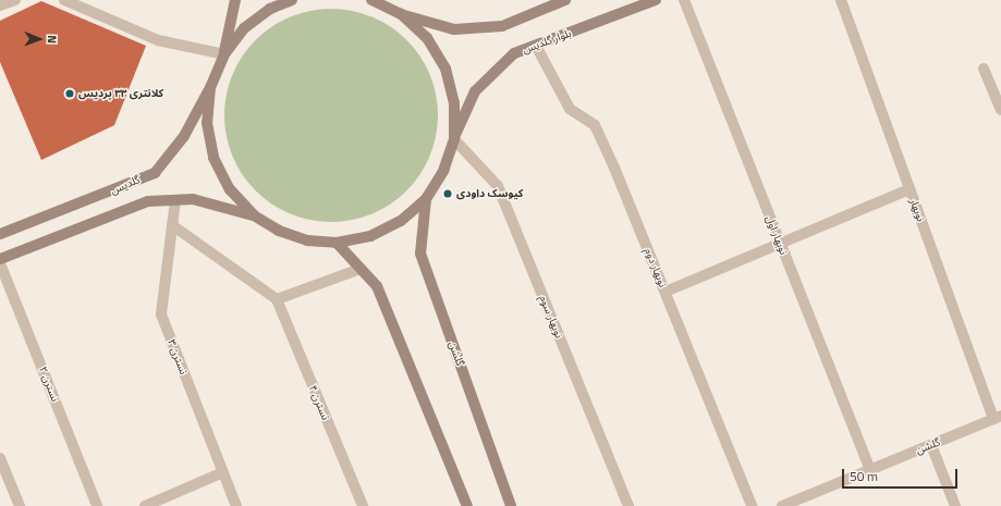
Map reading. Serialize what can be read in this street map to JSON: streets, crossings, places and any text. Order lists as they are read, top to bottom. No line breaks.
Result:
{"streets":{"main road":["بلوار گلدیس","گلدیس","گلشن"],"street":["نوبهار","نوبهار اول","نوبهار دوم","نوبهار سوم","نسترن ۳","نسترن ۲","نسترن ۴"]},"crossings":[["بلوار گلدیس","نوبهار دوم"],["بلوار گلدیس","نوبهار سوم"],["نوبهار","گلشن"],["نوبهار اول","گلشن"]],"places":["کلانتری ۳۳ پردیس","کیوسک داودی"],"scale_bar":"50 m","north":"right"}
